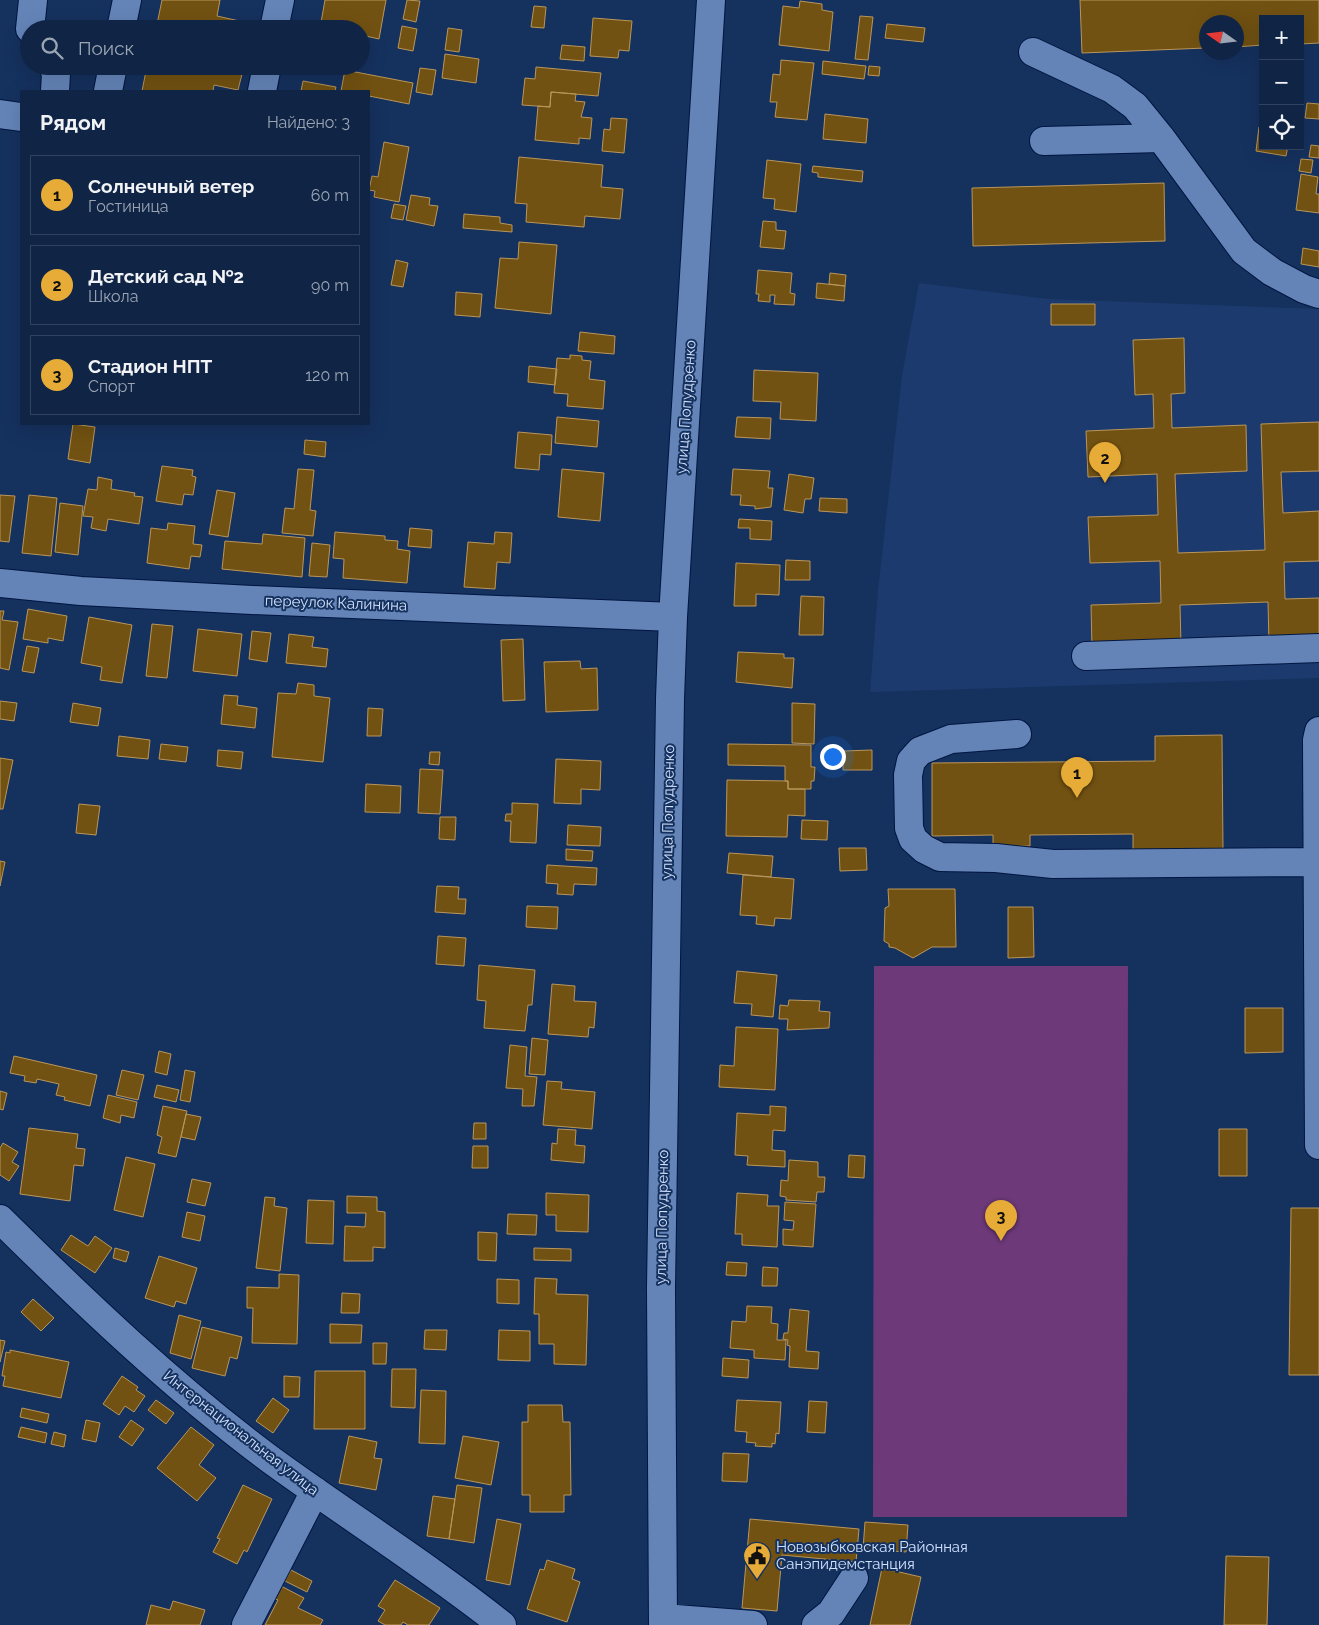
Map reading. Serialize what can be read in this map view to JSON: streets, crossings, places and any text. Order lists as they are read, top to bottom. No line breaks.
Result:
{"streets":{"street":["улица Попудренко","переулок Калинина","Интернациональная улица"]},"crossings":[["улица Попудренко","переулок Калинина"]],"places":{"public building":["Новозыбковская Районная Санэпидемстанция"]},"north":"left","page":{"map_buttons":["+","−"],"search":"Поиск","heading":["Рядом","Найдено: 3"],"list":[{"mark":"1","name":"Солнечный ветер","note":"Гостиница","value":"60 m"},{"mark":"2","name":"Детский сад №2","note":"Школа","value":"90 m"},{"mark":"3","name":"Стадион НПТ","note":"Спорт","value":"120 m"}],"pins":["2","1","3"]}}
